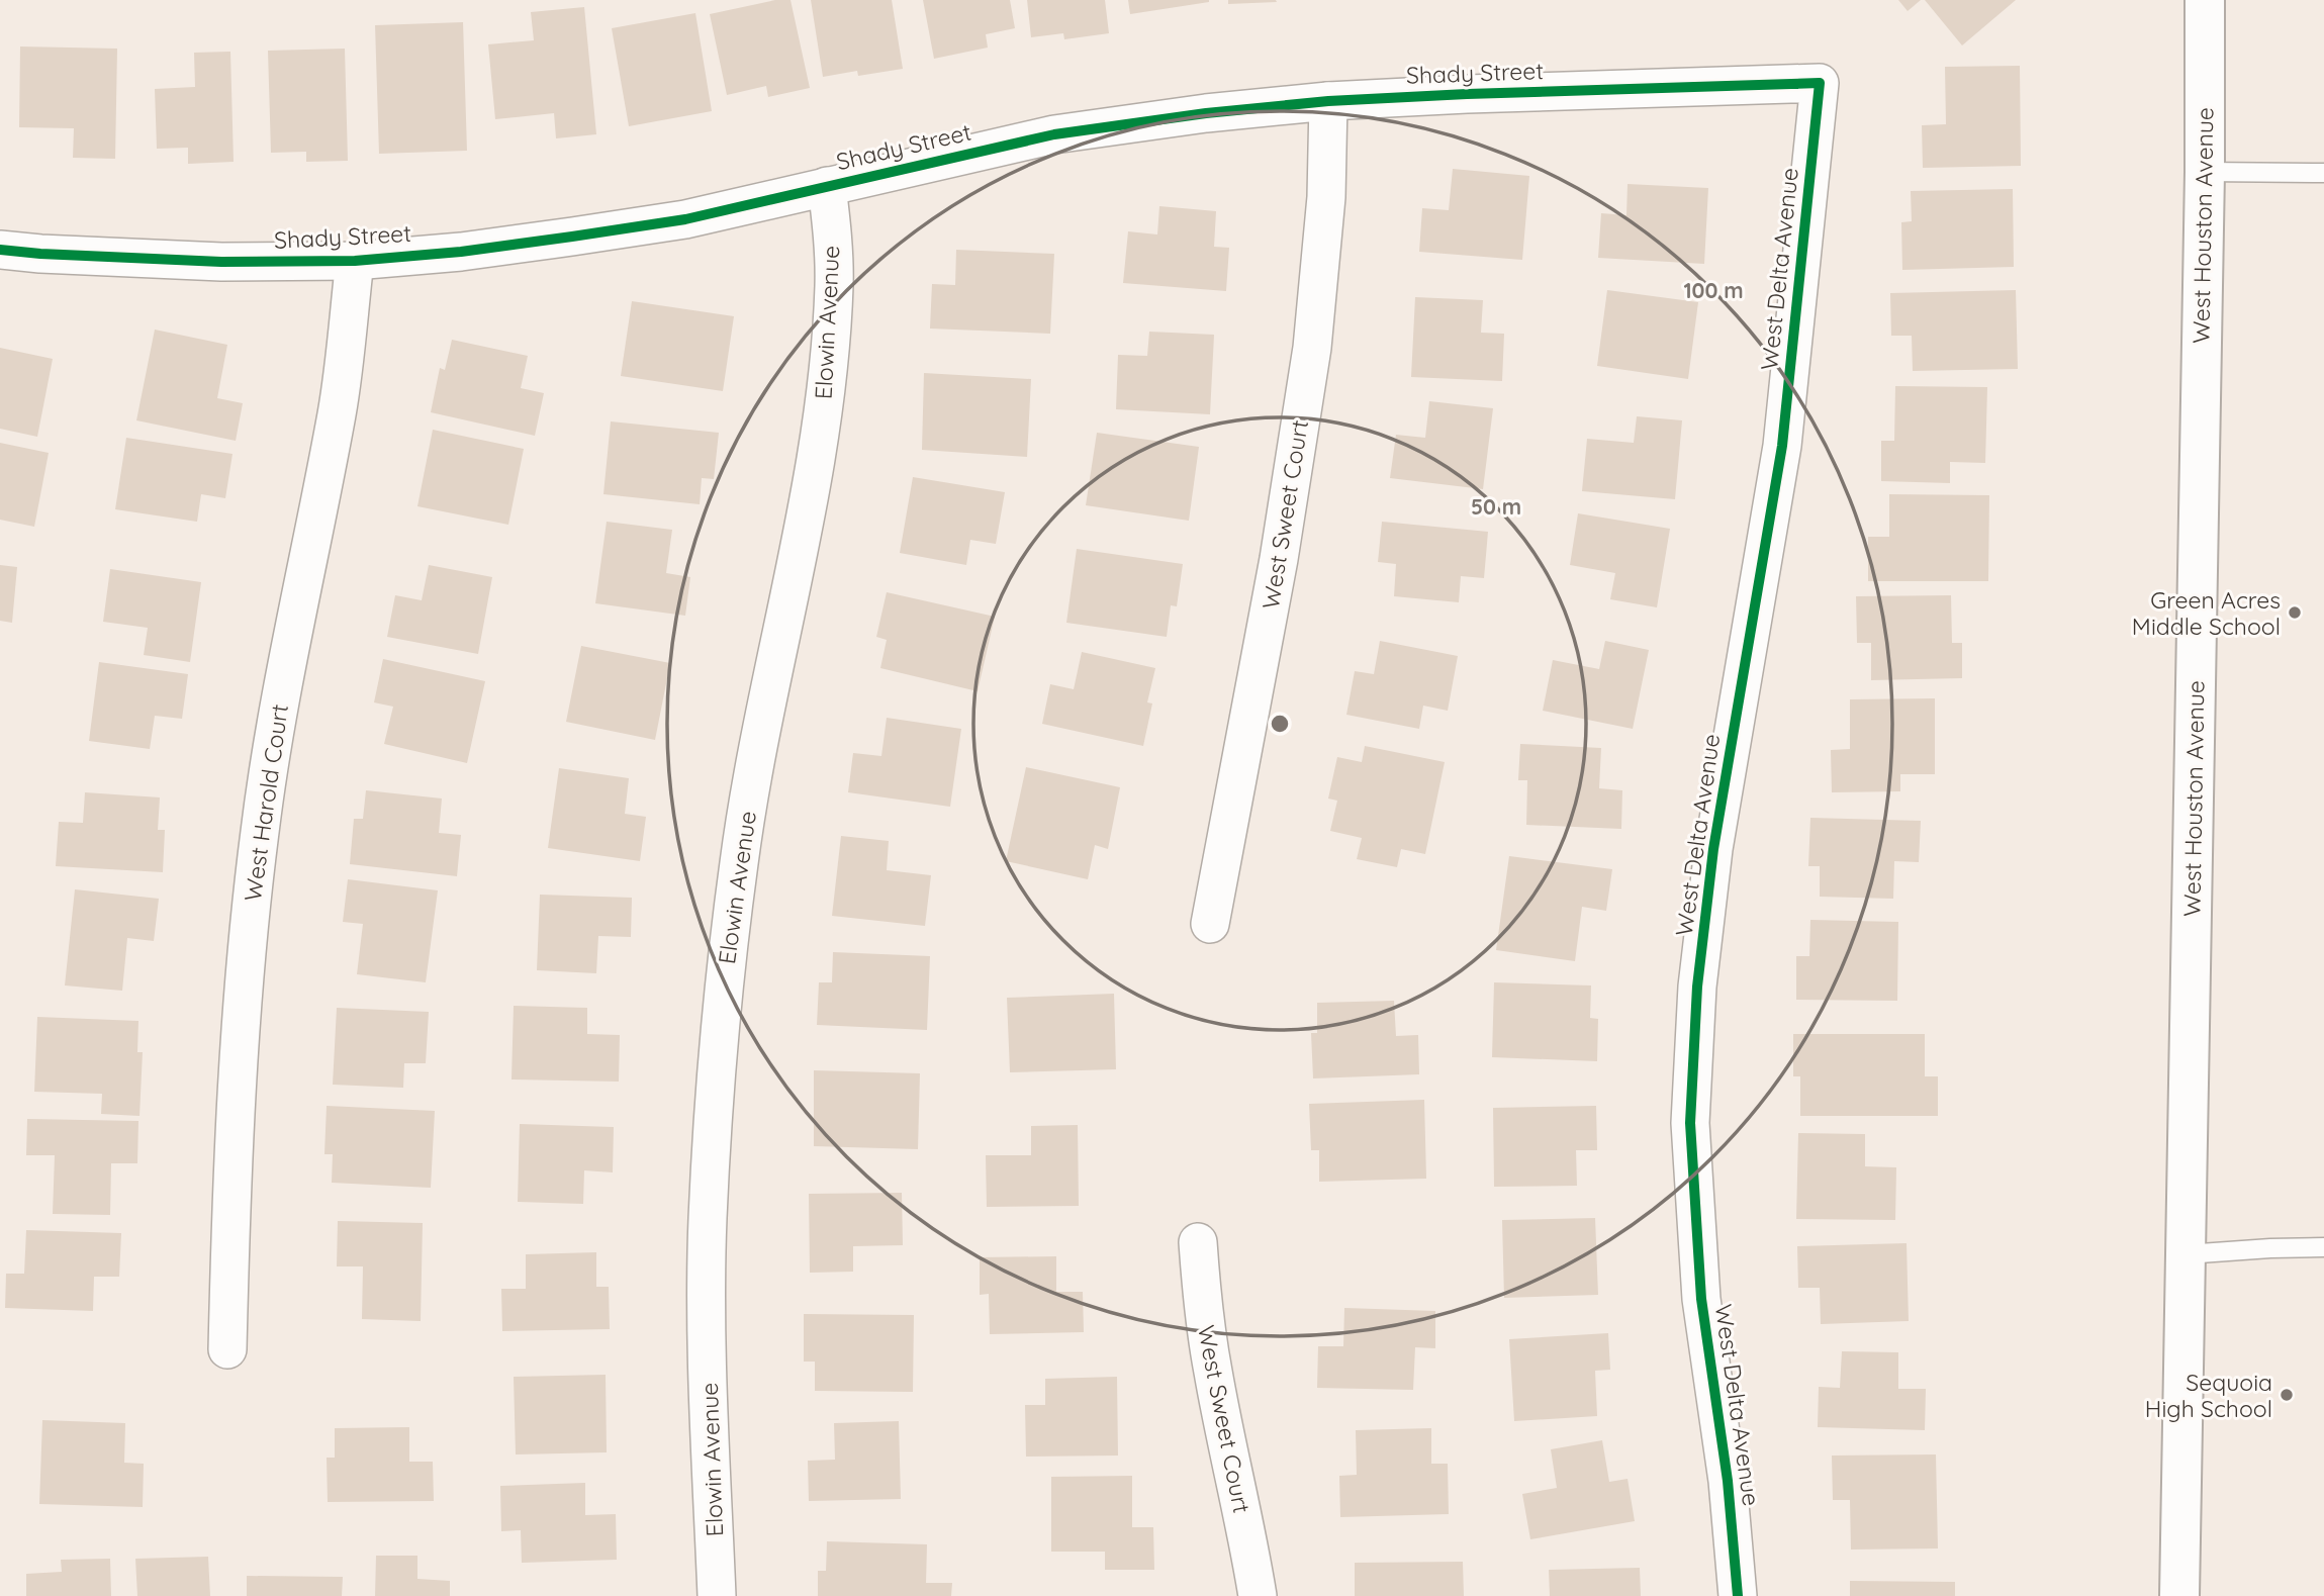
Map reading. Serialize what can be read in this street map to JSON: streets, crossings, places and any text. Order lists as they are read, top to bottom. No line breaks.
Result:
{"streets":{"main road":["West Houston Avenue"],"street":["Shady Street","West Delta Avenue","Elowin Avenue","West Sweet Court","West Harold Court"]},"crossings":[["Shady Street","West Delta Avenue"],["Shady Street","Elowin Avenue"],["Shady Street","West Sweet Court"],["Shady Street","West Harold Court"]],"places":["Green Acres Middle School","Sequoia High School"],"rings":["100 m","50 m"]}
